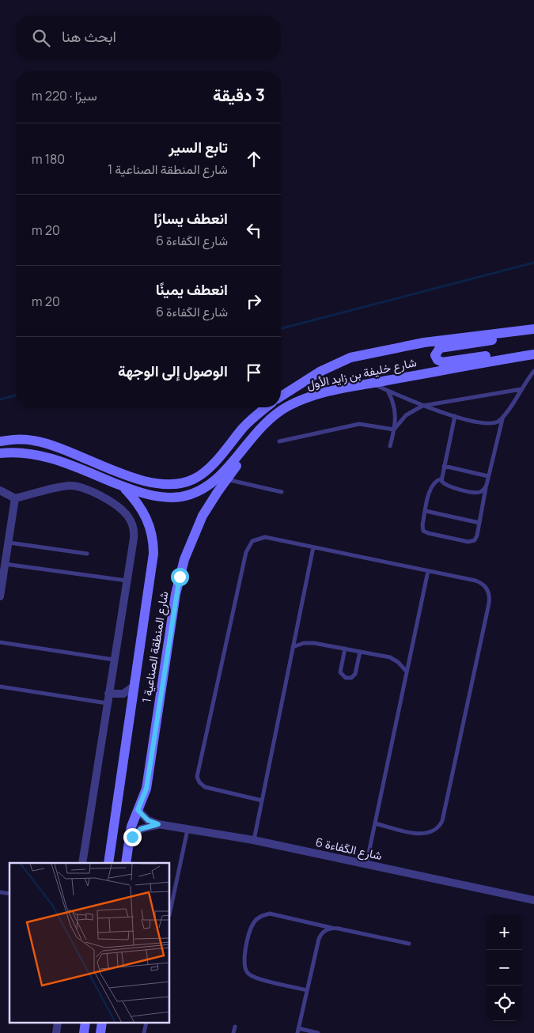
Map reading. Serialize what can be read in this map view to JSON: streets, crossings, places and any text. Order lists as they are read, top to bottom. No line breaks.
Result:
{"streets":{"main road":["شارع خليفة بن زايد الأول","شارع المنطقة الصناعية 1"],"street":["شارع الكَفاءة 6"]},"crossings":[["شارع خليفة بن زايد الأول","شارع المنطقة الصناعية 1"],["شارع المنطقة الصناعية 1","شارع الكَفاءة 6"]],"page":{"search":"ابحث هنا","heading":["3 دقيقة","سيرًا · 220 m"],"list":[["تابع السير","شارع المنطقة الصناعية 1","180 m"],["انعطف يسارًا","شارع الكَفاءة 6","20 m"],["انعطف يمينًا","شارع الكَفاءة 6","20 m"],"الوصول إلى الوجهة"],"map_buttons":["+","−"]}}
